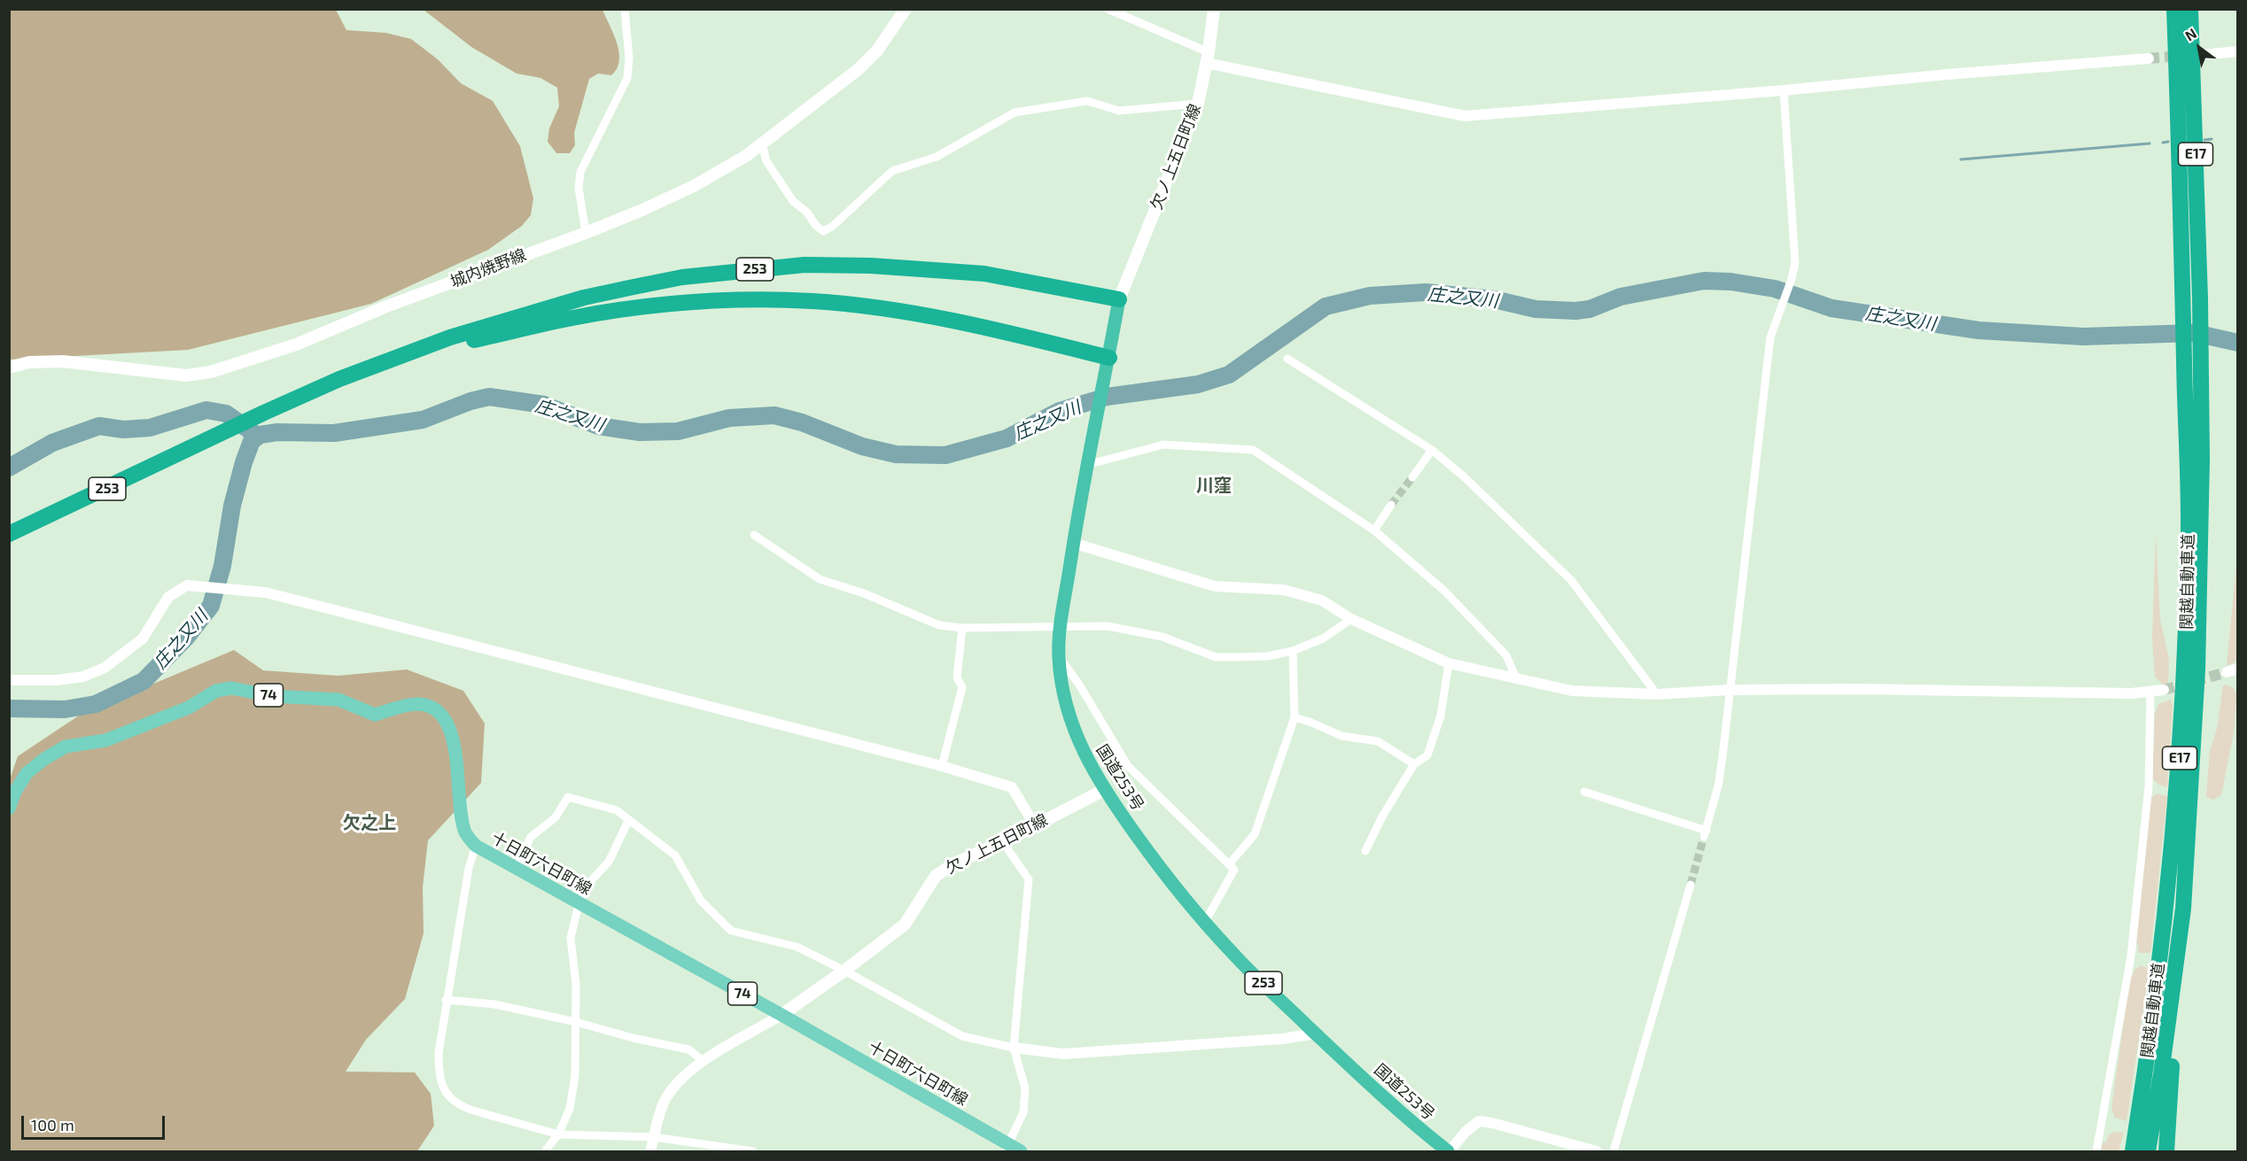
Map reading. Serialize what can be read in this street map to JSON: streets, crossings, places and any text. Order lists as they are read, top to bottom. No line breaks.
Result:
{"streets":{"highway":["E17","253","関越自動車道","国道253号"],"main road":["欠ノ上五日町線","城内焼野線","74","十日町六日町線"]},"crossings":[["欠ノ上五日町線","253"],["欠ノ上五日町線","国道253号"],["欠ノ上五日町線","十日町六日町線"],["253","国道253号"]],"districts":["川窪","欠之上"],"water":["庄之又川"],"scale_bar":"100 m","north":"top left"}
